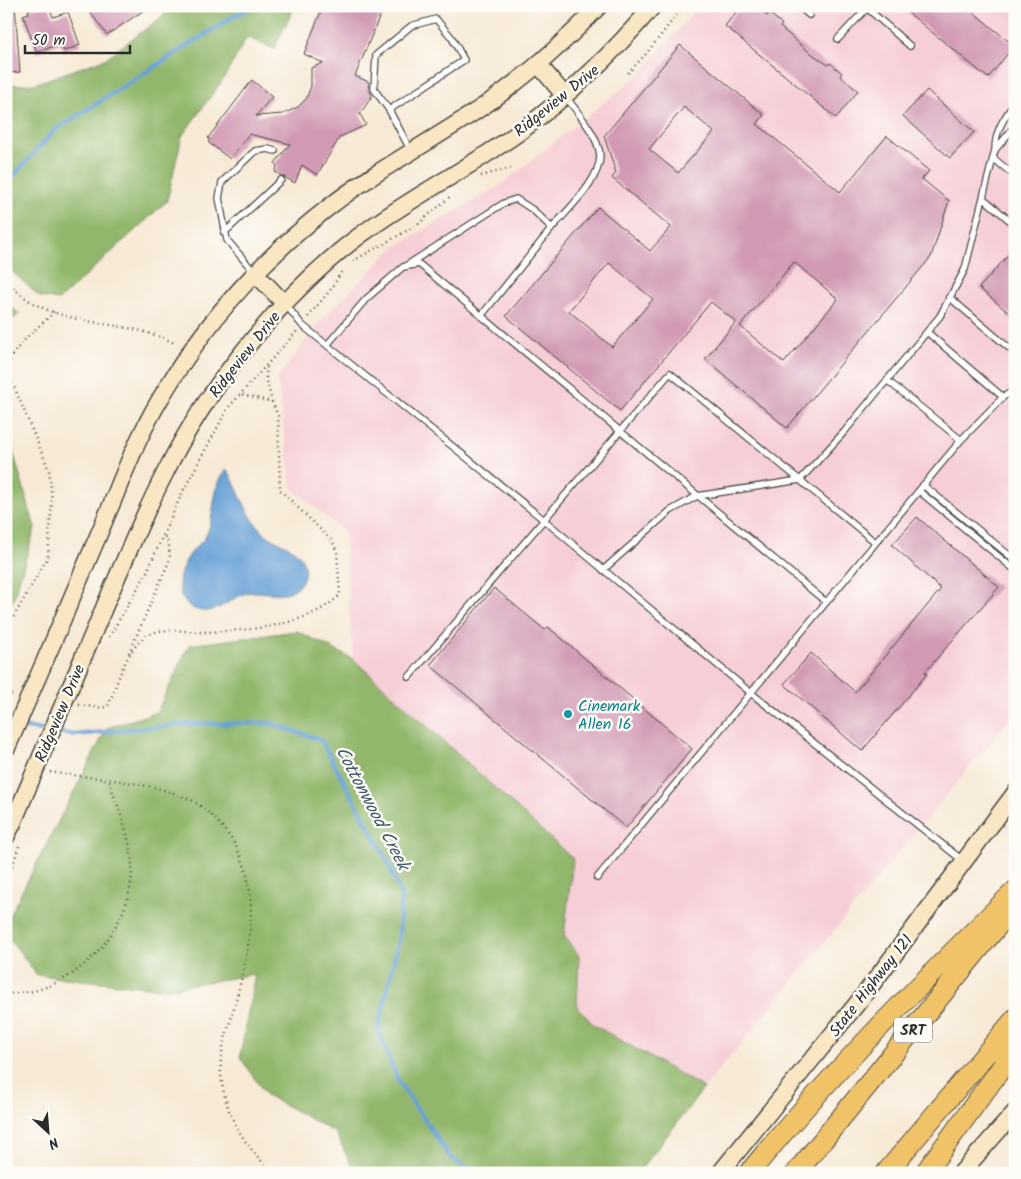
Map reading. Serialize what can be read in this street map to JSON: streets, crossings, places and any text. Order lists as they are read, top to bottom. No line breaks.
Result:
{"streets":{"highway":["SRT"],"main road":["Ridgeview Drive","State Highway 121"]},"water":["Cottonwood Creek"],"places":["Cinemark Allen 16"],"scale_bar":"50 m","north":"bottom right"}
